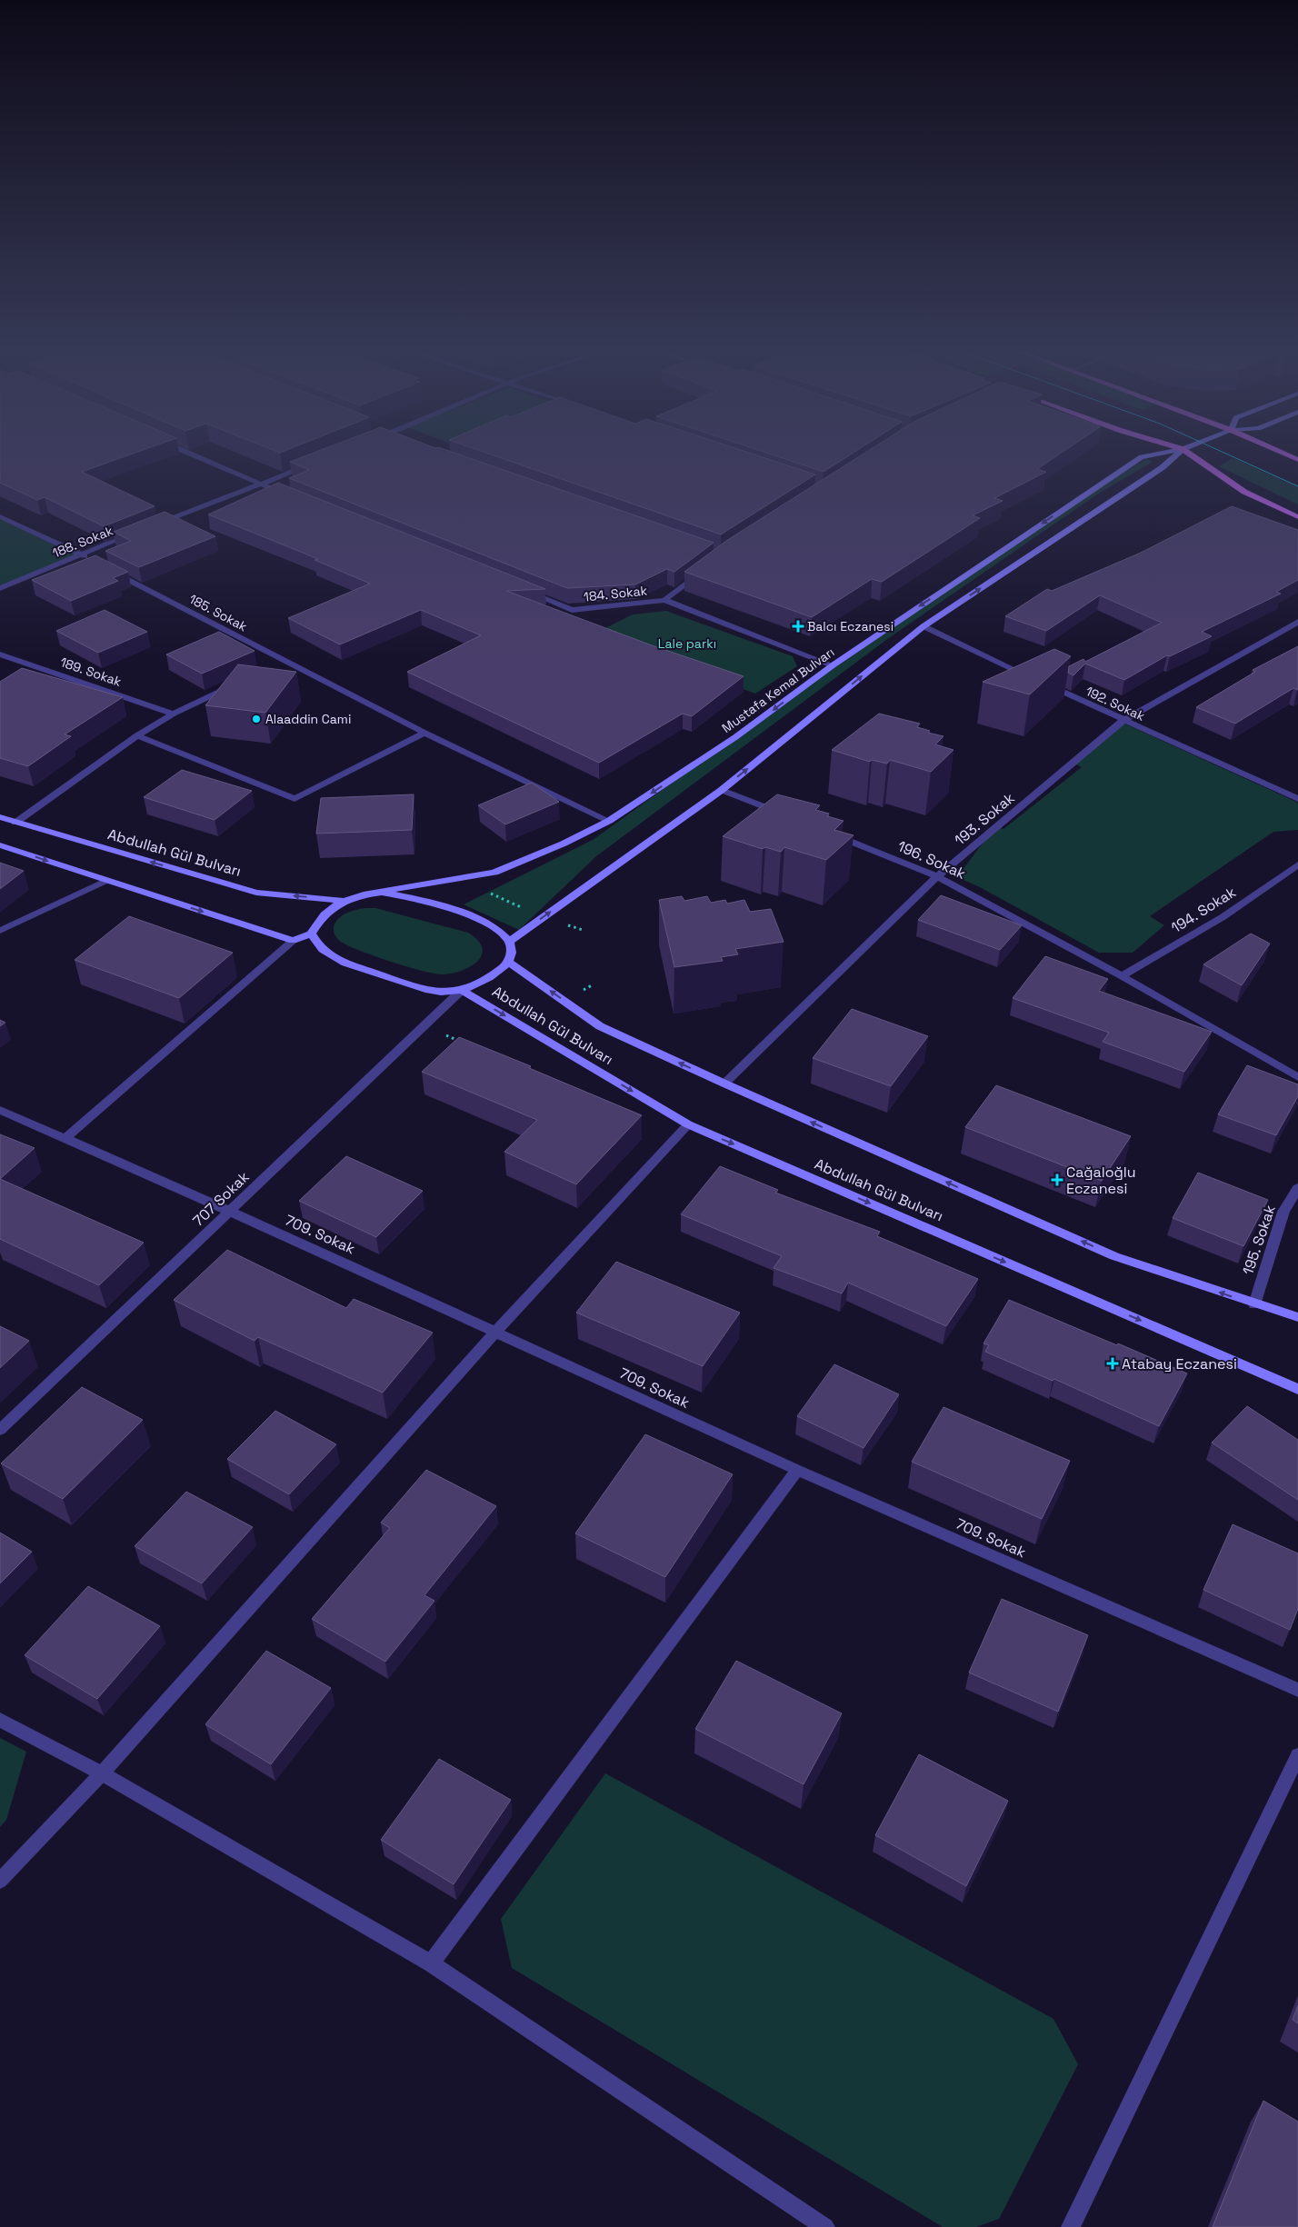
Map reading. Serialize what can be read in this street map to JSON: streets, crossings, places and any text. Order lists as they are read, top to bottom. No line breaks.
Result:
{"streets":{"main road":["Mustafa Kemal Bulvarı","Abdullah Gül Bulvarı"],"street":["188. Sokak","184. Sokak","185. Sokak","189. Sokak","192. Sokak","193. Sokak","196. Sokak","194. Sokak","707 Sokak","709. Sokak","195. Sokak"]},"crossings":[["184. Sokak","Mustafa Kemal Bulvarı"],["185. Sokak","Mustafa Kemal Bulvarı"],["Mustafa Kemal Bulvarı","192. Sokak"],["192. Sokak","193. Sokak"],["193. Sokak","Abdullah Gül Bulvarı"],["193. Sokak","196. Sokak"],["Abdullah Gül Bulvarı","707 Sokak"],["Abdullah Gül Bulvarı","195. Sokak"],["196. Sokak","194. Sokak"],["707 Sokak","709. Sokak"]],"parks":["Lale parkı"],"places":{"health":["Balcı Eczanesi","Cağaloğlu Eczanesi","Atabay Eczanesi"],"other":["Alaaddin Cami"]}}
